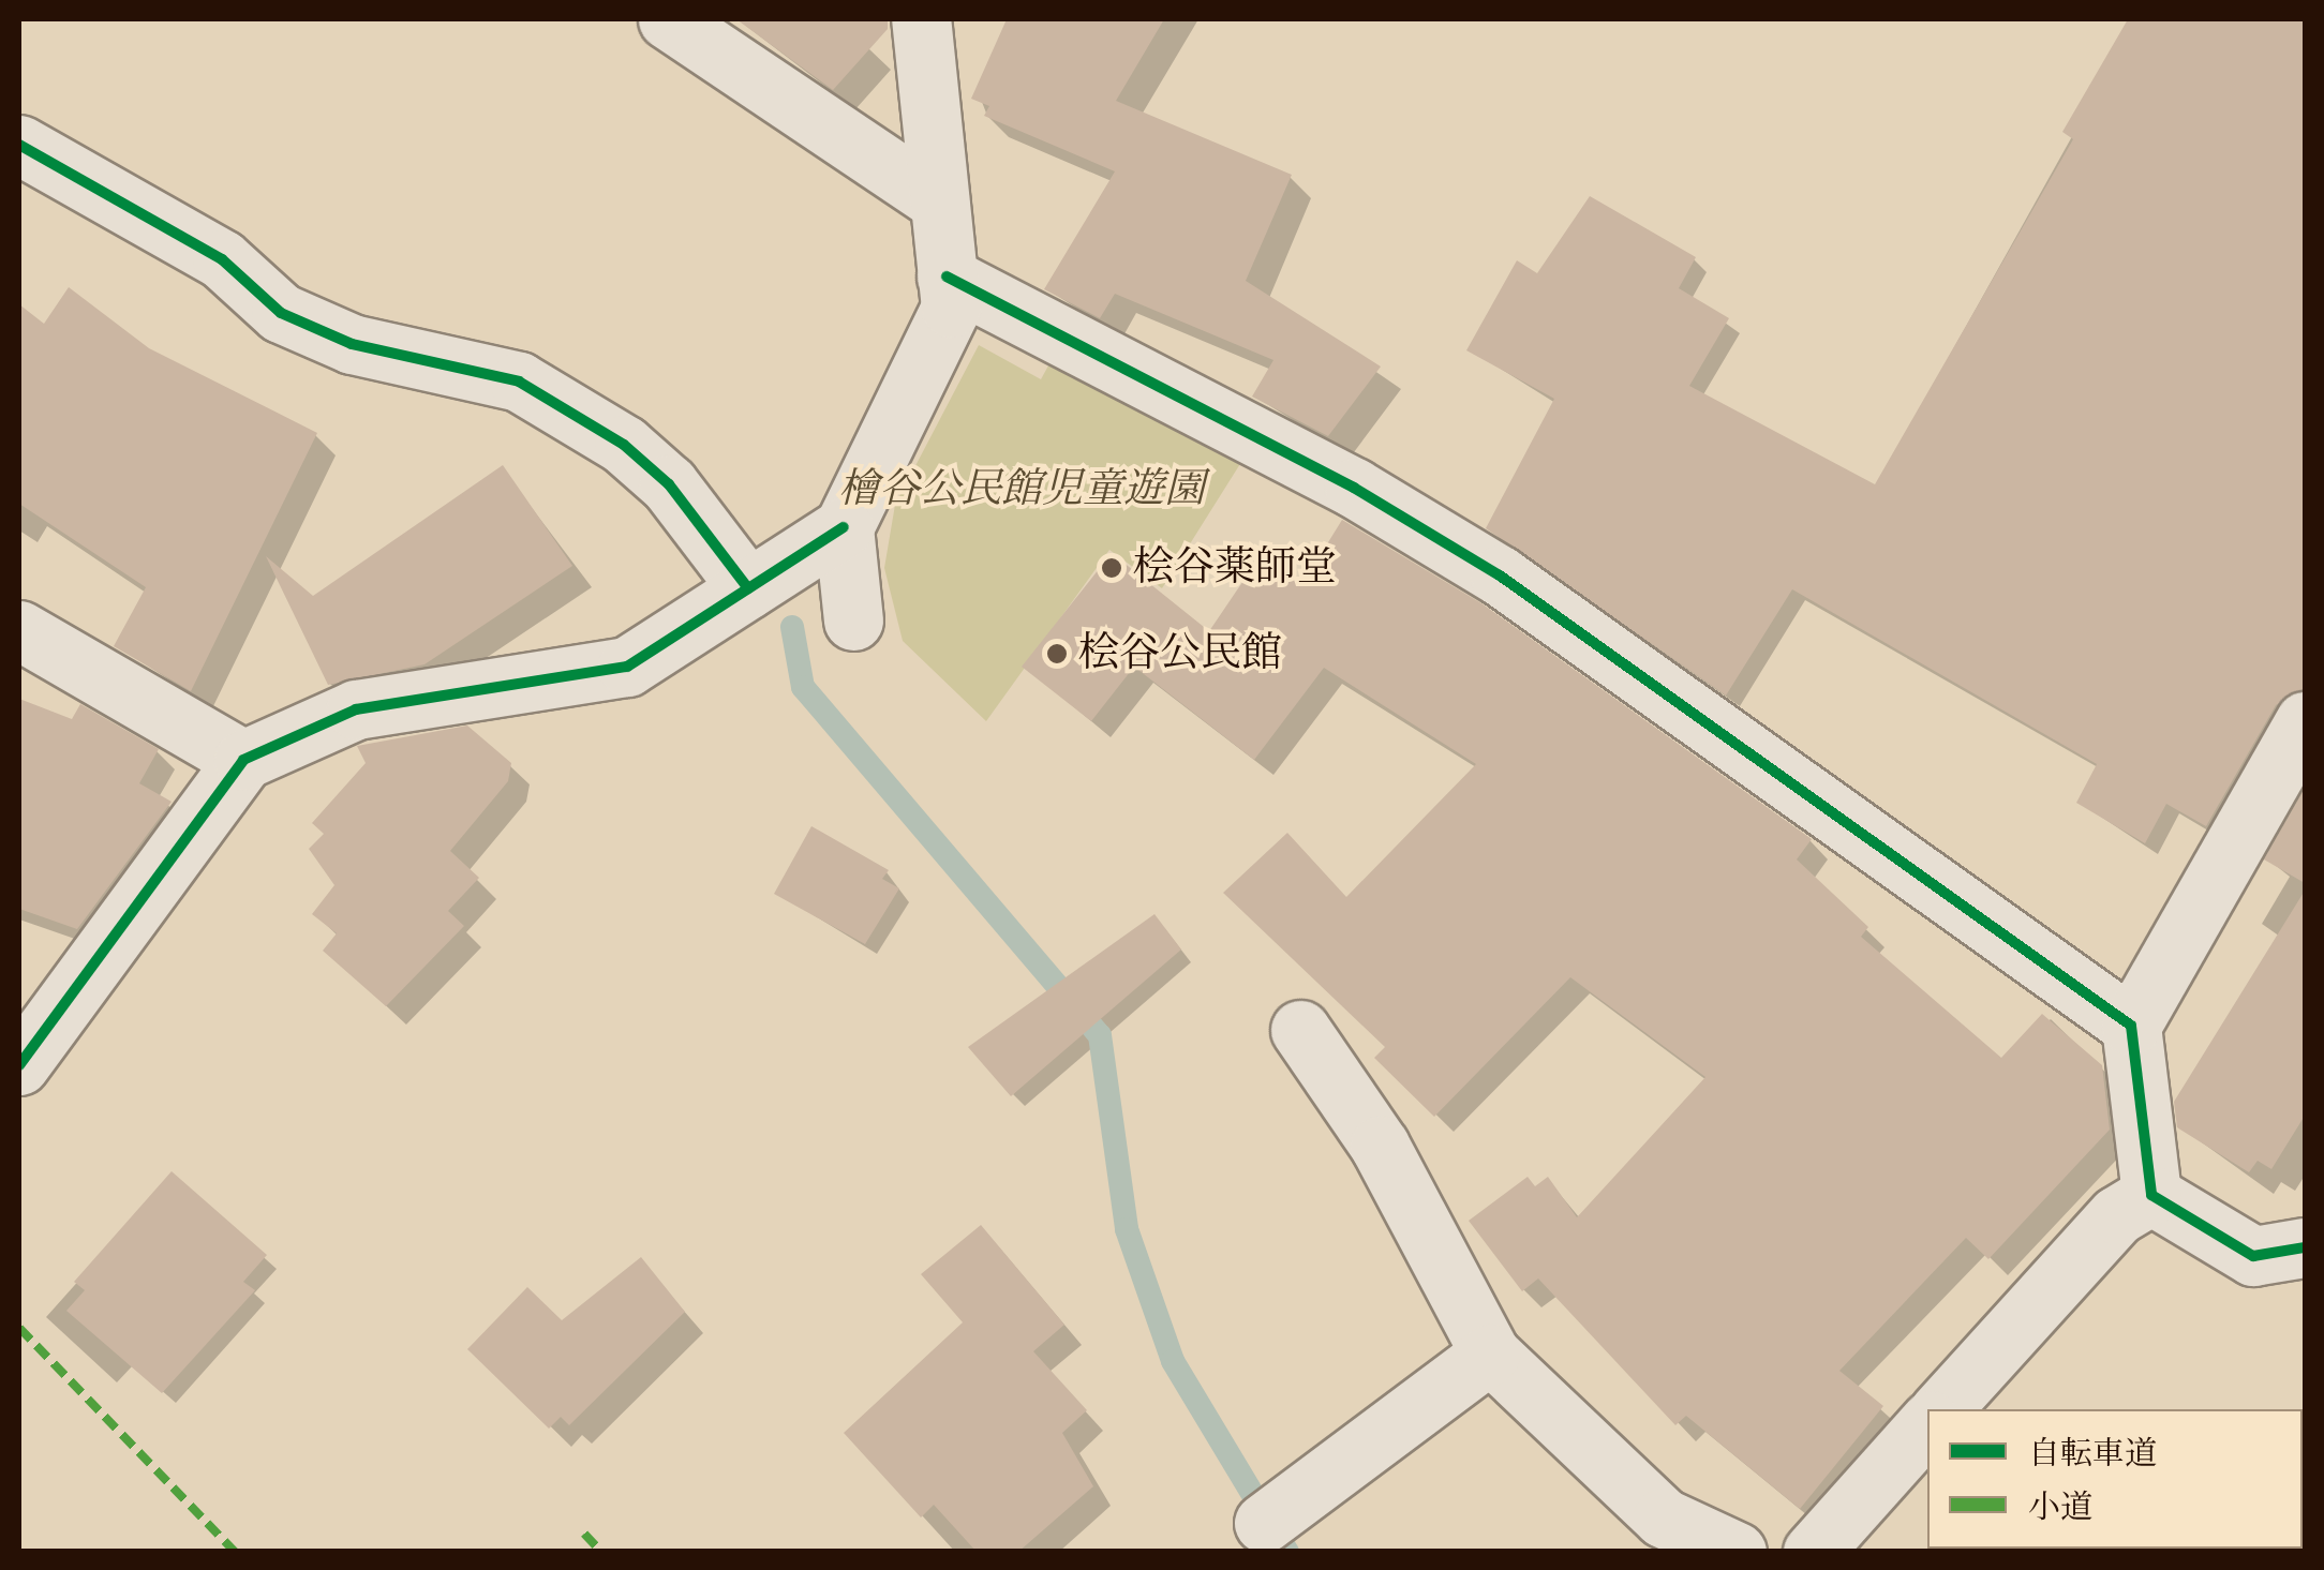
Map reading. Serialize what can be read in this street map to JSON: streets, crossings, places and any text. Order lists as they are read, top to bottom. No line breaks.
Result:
{"parks":["檜谷公民館児童遊園"],"places":["桧谷薬師堂","桧谷公民館"],"legend":["自転車道","小道"]}
